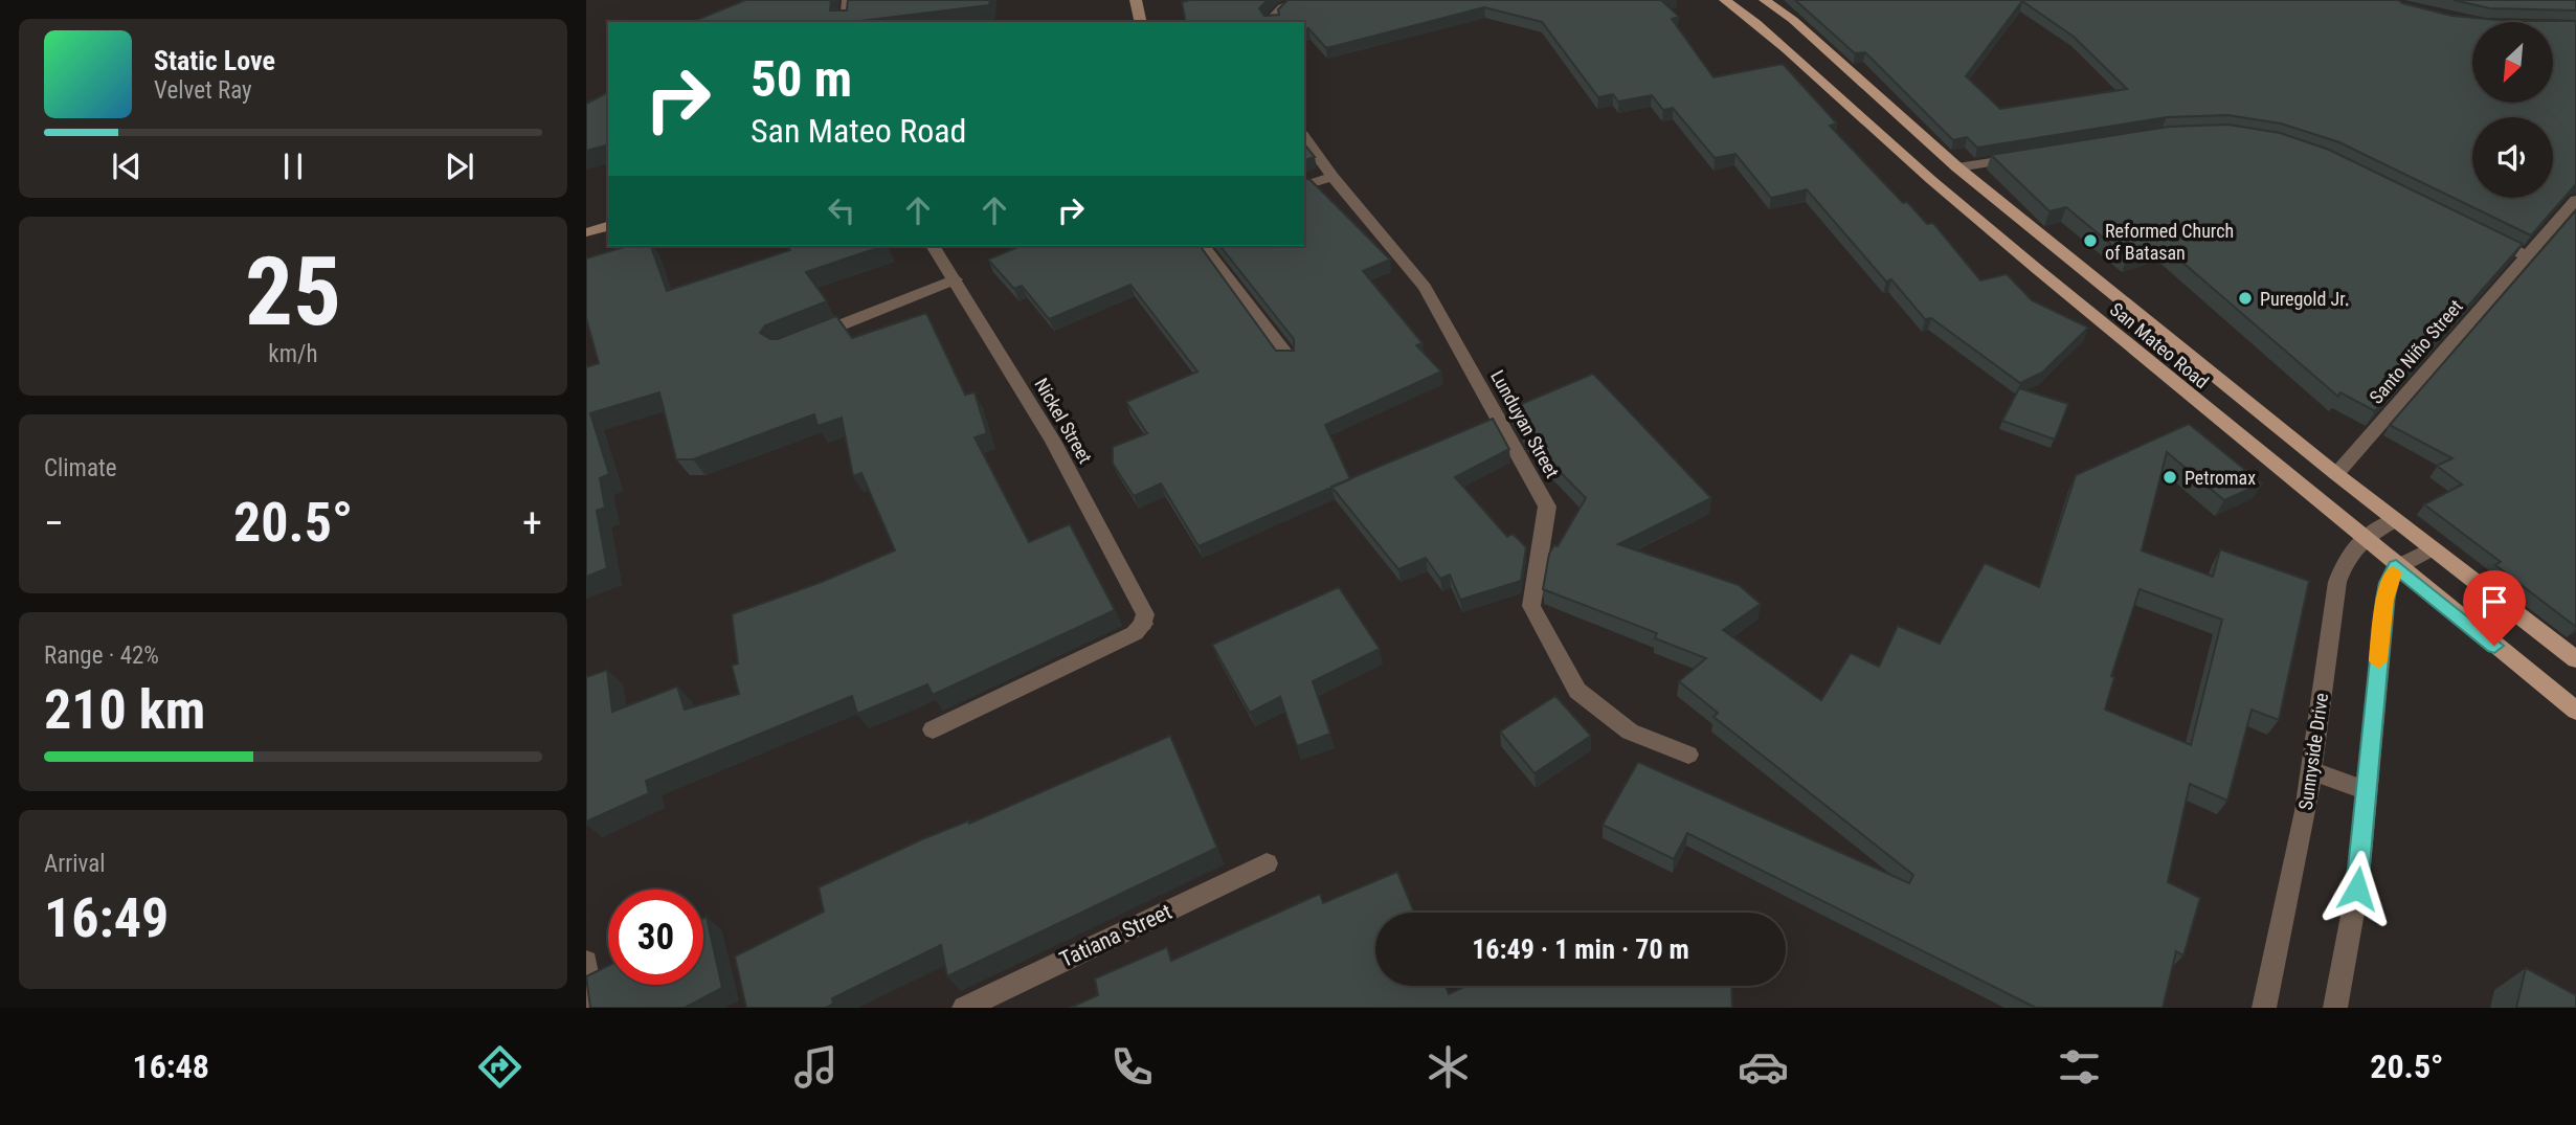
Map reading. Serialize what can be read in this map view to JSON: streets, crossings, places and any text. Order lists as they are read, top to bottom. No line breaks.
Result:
{"streets":{"main road":["San Mateo Road"],"street":["Santo Niño Street","Nickel Street","Lunduyan Street","Sunnyside Drive","Tatiana Street"]},"crossings":[["San Mateo Road","Santo Niño Street"],["San Mateo Road","Sunnyside Drive"]],"places":["Reformed Church of Batasan","Puregold Jr.","Petromax"],"north":"bottom left","page":{"turn":["50 m","San Mateo Road"],"song":["Static Love","Velvet Ray"],"tile":[["25","km/h"],"Climate",["Range · 42%","210 km"],["Arrival","16:49"]],"heat":["−","20.5°","+"],"limit":"30","trip":"16:49 · 1 min · 70 m","tabs":["16:48","20.5°"]}}
